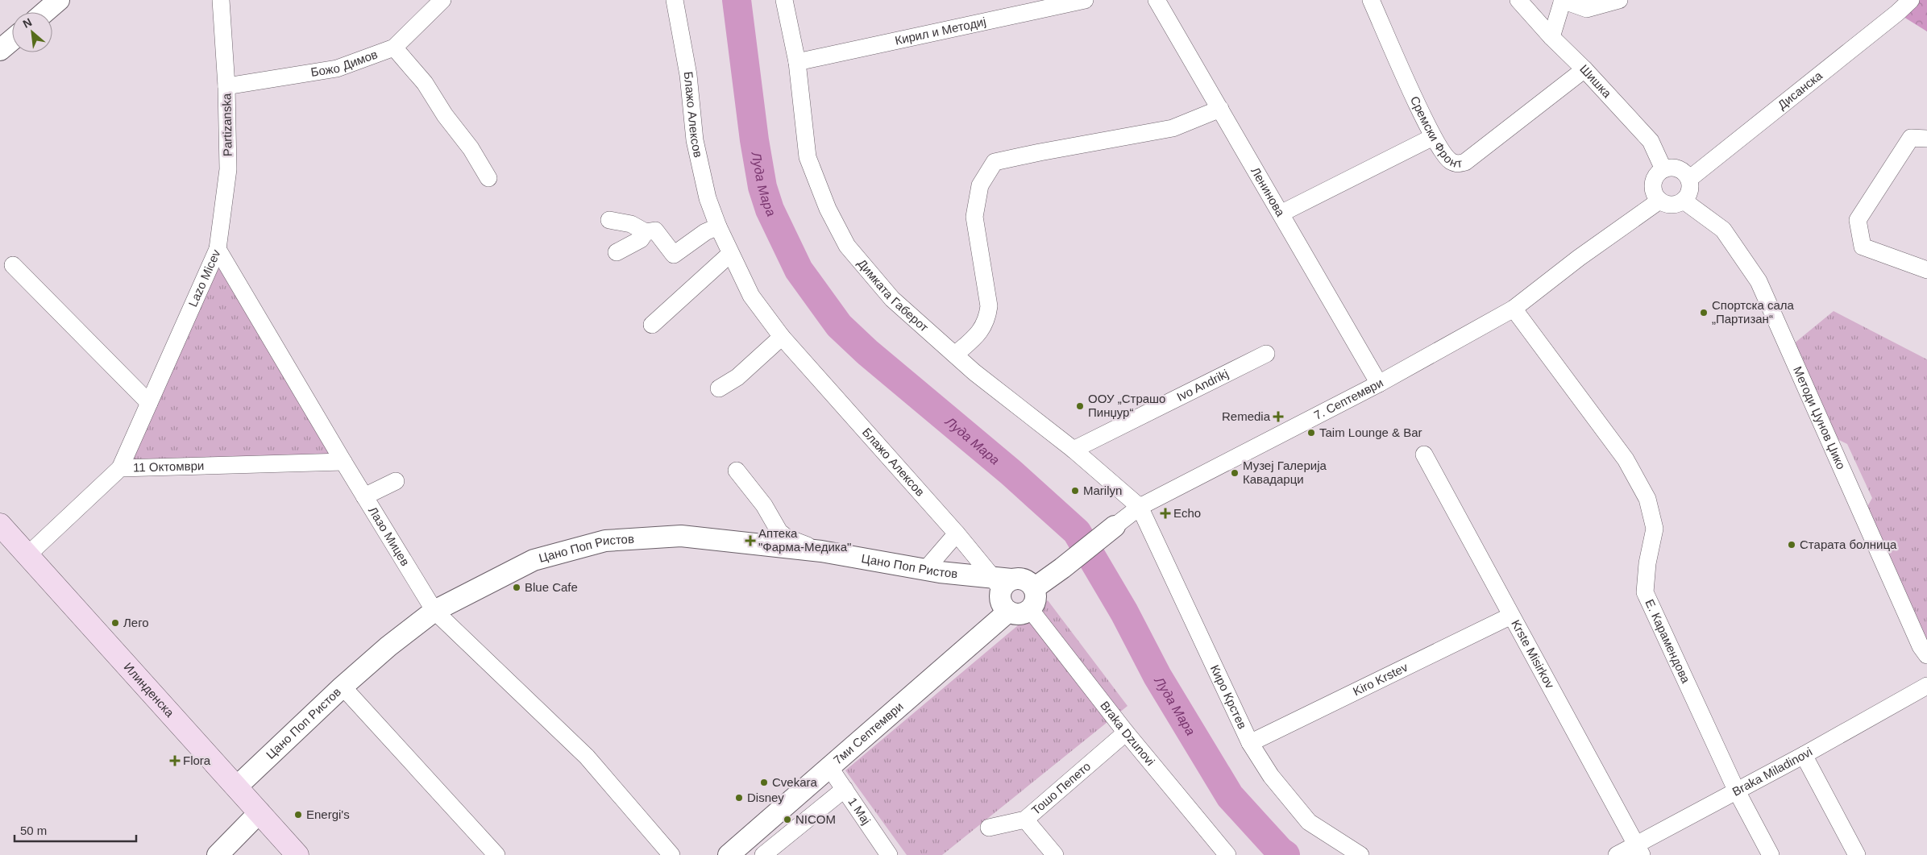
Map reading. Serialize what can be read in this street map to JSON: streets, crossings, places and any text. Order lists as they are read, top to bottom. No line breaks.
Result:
{"streets":{"main road":["Илинденска"],"street":["Кирил и Методиј","Божо Димов","Шишка","Дисанска","Блажо Алексов","Partizanska","Сремски Фронт","Ленинова","Lazo Micev","Димката Габерот","Ivo Andrikj","7. Септември","Методи Џунов Џико","11 Октомври","Лазо Мицев","Цано Поп Ристов","Е. Карамендова","Krste Misirkov","Kiro Krstev","Киро Крстев","7ми Септември","Braka Dzunovi","Braka Miladinovi","Тошо Пепето","1 Maj"]},"crossings":[["Кирил и Методиј","Димката Габерот"],["Божо Димов","Partizanska"],["Шишка","Дисанска"],["Шишка","Сремски Фронт"],["Шишка","7. Септември"],["Шишка","Методи Џунов Џико"],["Дисанска","7. Септември"],["Дисанска","Методи Џунов Џико"],["Блажо Алексов","7. Септември"],["Блажо Алексов","Цано Поп Ристов"],["Блажо Алексов","7ми Септември"],["Блажо Алексов","Braka Dzunovi"],["Partizanska","Lazo Micev"],["Ленинова","7. Септември"],["Lazo Micev","11 Октомври"],["Lazo Micev","Лазо Мицев"],["Димката Габерот","Ivo Andrikj"],["Димката Габерот","7. Септември"],["Димката Габерот","Киро Крстев"],["7. Септември","Методи Џунов Џико"],["7. Септември","Цано Поп Ристов"],["7. Септември","Е. Карамендова"],["7. Септември","Киро Крстев"],["7. Септември","7ми Септември"],["7. Септември","Braka Dzunovi"],["11 Октомври","Лазо Мицев"],["11 Октомври","Илинденска"],["Лазо Мицев","Цано Поп Ристов"],["Цано Поп Ристов","Илинденска"],["Цано Поп Ристов","7ми Септември"],["Цано Поп Ристов","Braka Dzunovi"],["Е. Карамендова","Braka Miladinovi"],["Krste Misirkov","Kiro Krstev"],["Krste Misirkov","Braka Miladinovi"],["Kiro Krstev","Киро Крстев"],["7ми Септември","Braka Dzunovi"],["7ми Септември","1 Maj"],["Braka Dzunovi","Тошо Пепето"]],"water":["Луда Мара"],"places":{"other":["Спортска сала „Партизан“","ООУ „Страшо Пинџур“","Taim Lounge & Bar","Музеј Галерија Кавадарци","Marilyn","Старата болница","Blue Cafe","Лего","Cvekara","Disney","Energi's","NICOM"],"health":["Remedia","Echo","Аптека \"Фарма-Медика\"","Flora"]},"scale_bar":"50 m","north":"top left"}
